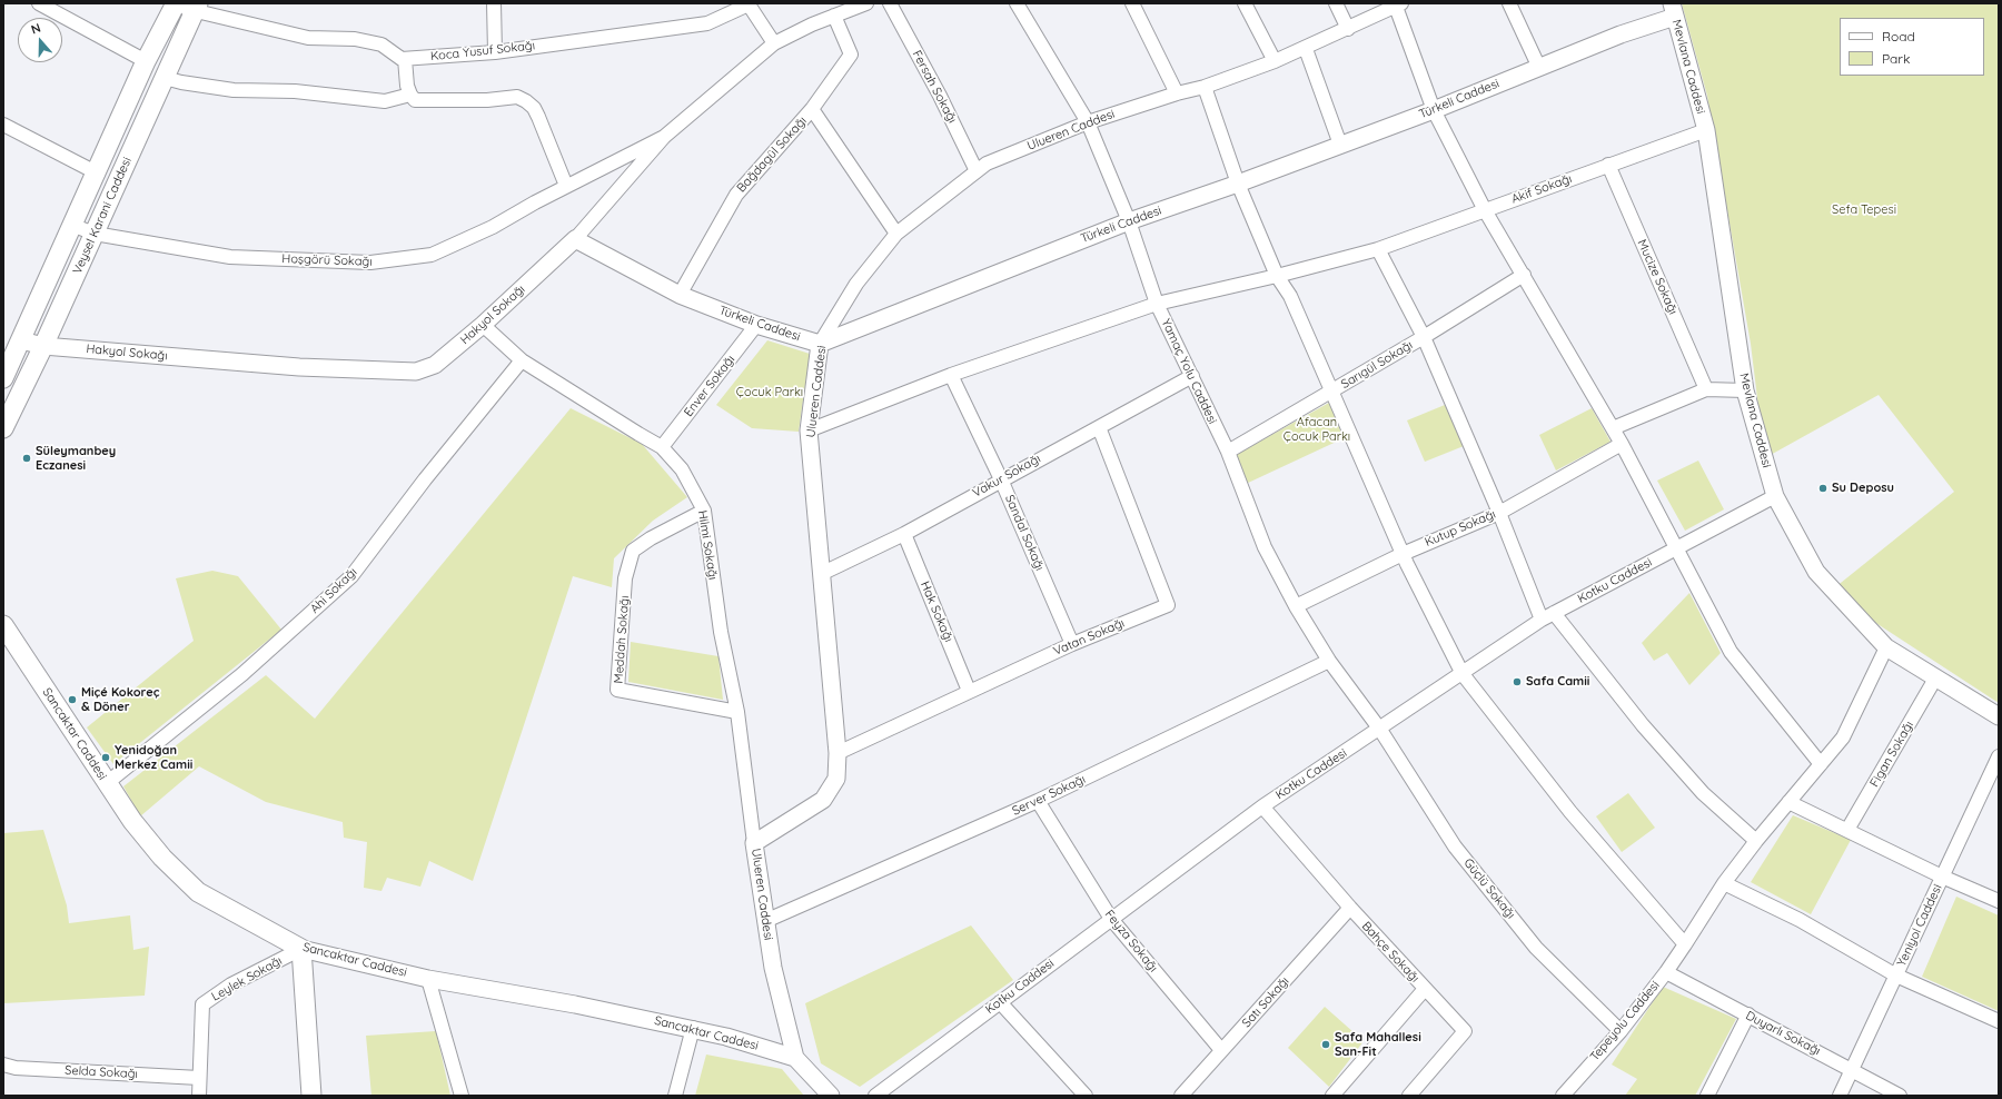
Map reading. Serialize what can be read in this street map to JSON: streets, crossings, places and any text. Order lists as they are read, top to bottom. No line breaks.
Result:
{"streets":{"main road":["Veysel Karani Caddesi","Sancaktar Caddesi"],"street":["Koca Yusuf Sokağı","Mevlana Caddesi","Fersah Sokağı","Türkeli Caddesi","Ulueren Caddesi","Bağdagül Sokağı","Akif Sokağı","Hoşgörü Sokağı","Mucize Sokağı","Hakyol Sokağı","Sarıgül Sokağı","Yamaç Yolu Caddesi","Enver Sokağı","Vakur Sokağı","Kutup Sokağı","Sandal Sokağı","Hilmi Sokağı","Kotku Caddesi","Ahi Sokağı","Hak Sokağı","Vatan Sokağı","Meddah Sokağı","Figan Sokağı","Server Sokağı","Güçlü Sokağı","Yeniyol Caddesi","Feyza Sokağı","Bahçe Sokağı","Leylek Sokağı","Satı Sokağı","Tepeyolu Caddesi","Duyarlı Sokağı","Selda Sokağı"]},"crossings":[["Koca Yusuf Sokağı","Hakyol Sokağı"],["Mevlana Caddesi","Türkeli Caddesi"],["Mevlana Caddesi","Akif Sokağı"],["Mevlana Caddesi","Kotku Caddesi"],["Mevlana Caddesi","Figan Sokağı"],["Mevlana Caddesi","Tepeyolu Caddesi"],["Fersah Sokağı","Ulueren Caddesi"],["Türkeli Caddesi","Ulueren Caddesi"],["Türkeli Caddesi","Bağdagül Sokağı"],["Türkeli Caddesi","Hakyol Sokağı"],["Türkeli Caddesi","Yamaç Yolu Caddesi"],["Türkeli Caddesi","Enver Sokağı"],["Ulueren Caddesi","Akif Sokağı"],["Ulueren Caddesi","Yamaç Yolu Caddesi"],["Ulueren Caddesi","Vakur Sokağı"],["Ulueren Caddesi","Hilmi Sokağı"],["Ulueren Caddesi","Vatan Sokağı"],["Ulueren Caddesi","Sancaktar Caddesi"],["Ulueren Caddesi","Server Sokağı"],["Bağdagül Sokağı","Hakyol Sokağı"],["Akif Sokağı","Mucize Sokağı"],["Akif Sokağı","Yamaç Yolu Caddesi"],["Akif Sokağı","Sandal Sokağı"],["Veysel Karani Caddesi","Hoşgörü Sokağı"],["Veysel Karani Caddesi","Hakyol Sokağı"],["Hoşgörü Sokağı","Hakyol Sokağı"],["Hakyol Sokağı","Hilmi Sokağı"],["Sarıgül Sokağı","Yamaç Yolu Caddesi"],["Yamaç Yolu Caddesi","Vakur Sokağı"],["Yamaç Yolu Caddesi","Kutup Sokağı"],["Yamaç Yolu Caddesi","Kotku Caddesi"],["Yamaç Yolu Caddesi","Server Sokağı"],["Yamaç Yolu Caddesi","Güçlü Sokağı"],["Enver Sokağı","Hilmi Sokağı"],["Vakur Sokağı","Sandal Sokağı"],["Vakur Sokağı","Hak Sokağı"],["Vakur Sokağı","Vatan Sokağı"],["Sandal Sokağı","Vatan Sokağı"],["Hilmi Sokağı","Ahi Sokağı"],["Hilmi Sokağı","Meddah Sokağı"],["Kotku Caddesi","Güçlü Sokağı"],["Kotku Caddesi","Feyza Sokağı"],["Kotku Caddesi","Bahçe Sokağı"],["Ahi Sokağı","Sancaktar Caddesi"],["Hak Sokağı","Vatan Sokağı"],["Sancaktar Caddesi","Leylek Sokağı"],["Server Sokağı","Feyza Sokağı"],["Güçlü Sokağı","Tepeyolu Caddesi"],["Yeniyol Caddesi","Duyarlı Sokağı"],["Feyza Sokağı","Satı Sokağı"],["Bahçe Sokağı","Satı Sokağı"],["Leylek Sokağı","Selda Sokağı"],["Tepeyolu Caddesi","Duyarlı Sokağı"]],"parks":["Sefa Tepesi","Çocuk Parkı","Afacan Çocuk Parkı"],"places":["Süleymanbey Eczanesi","Su Deposu","Safa Camii","Miçé Kokoreç & Döner","Yenidoğan Merkez Camii","Safa Mahallesi San-Fit"],"legend":["Road","Park"],"north":"top"}
